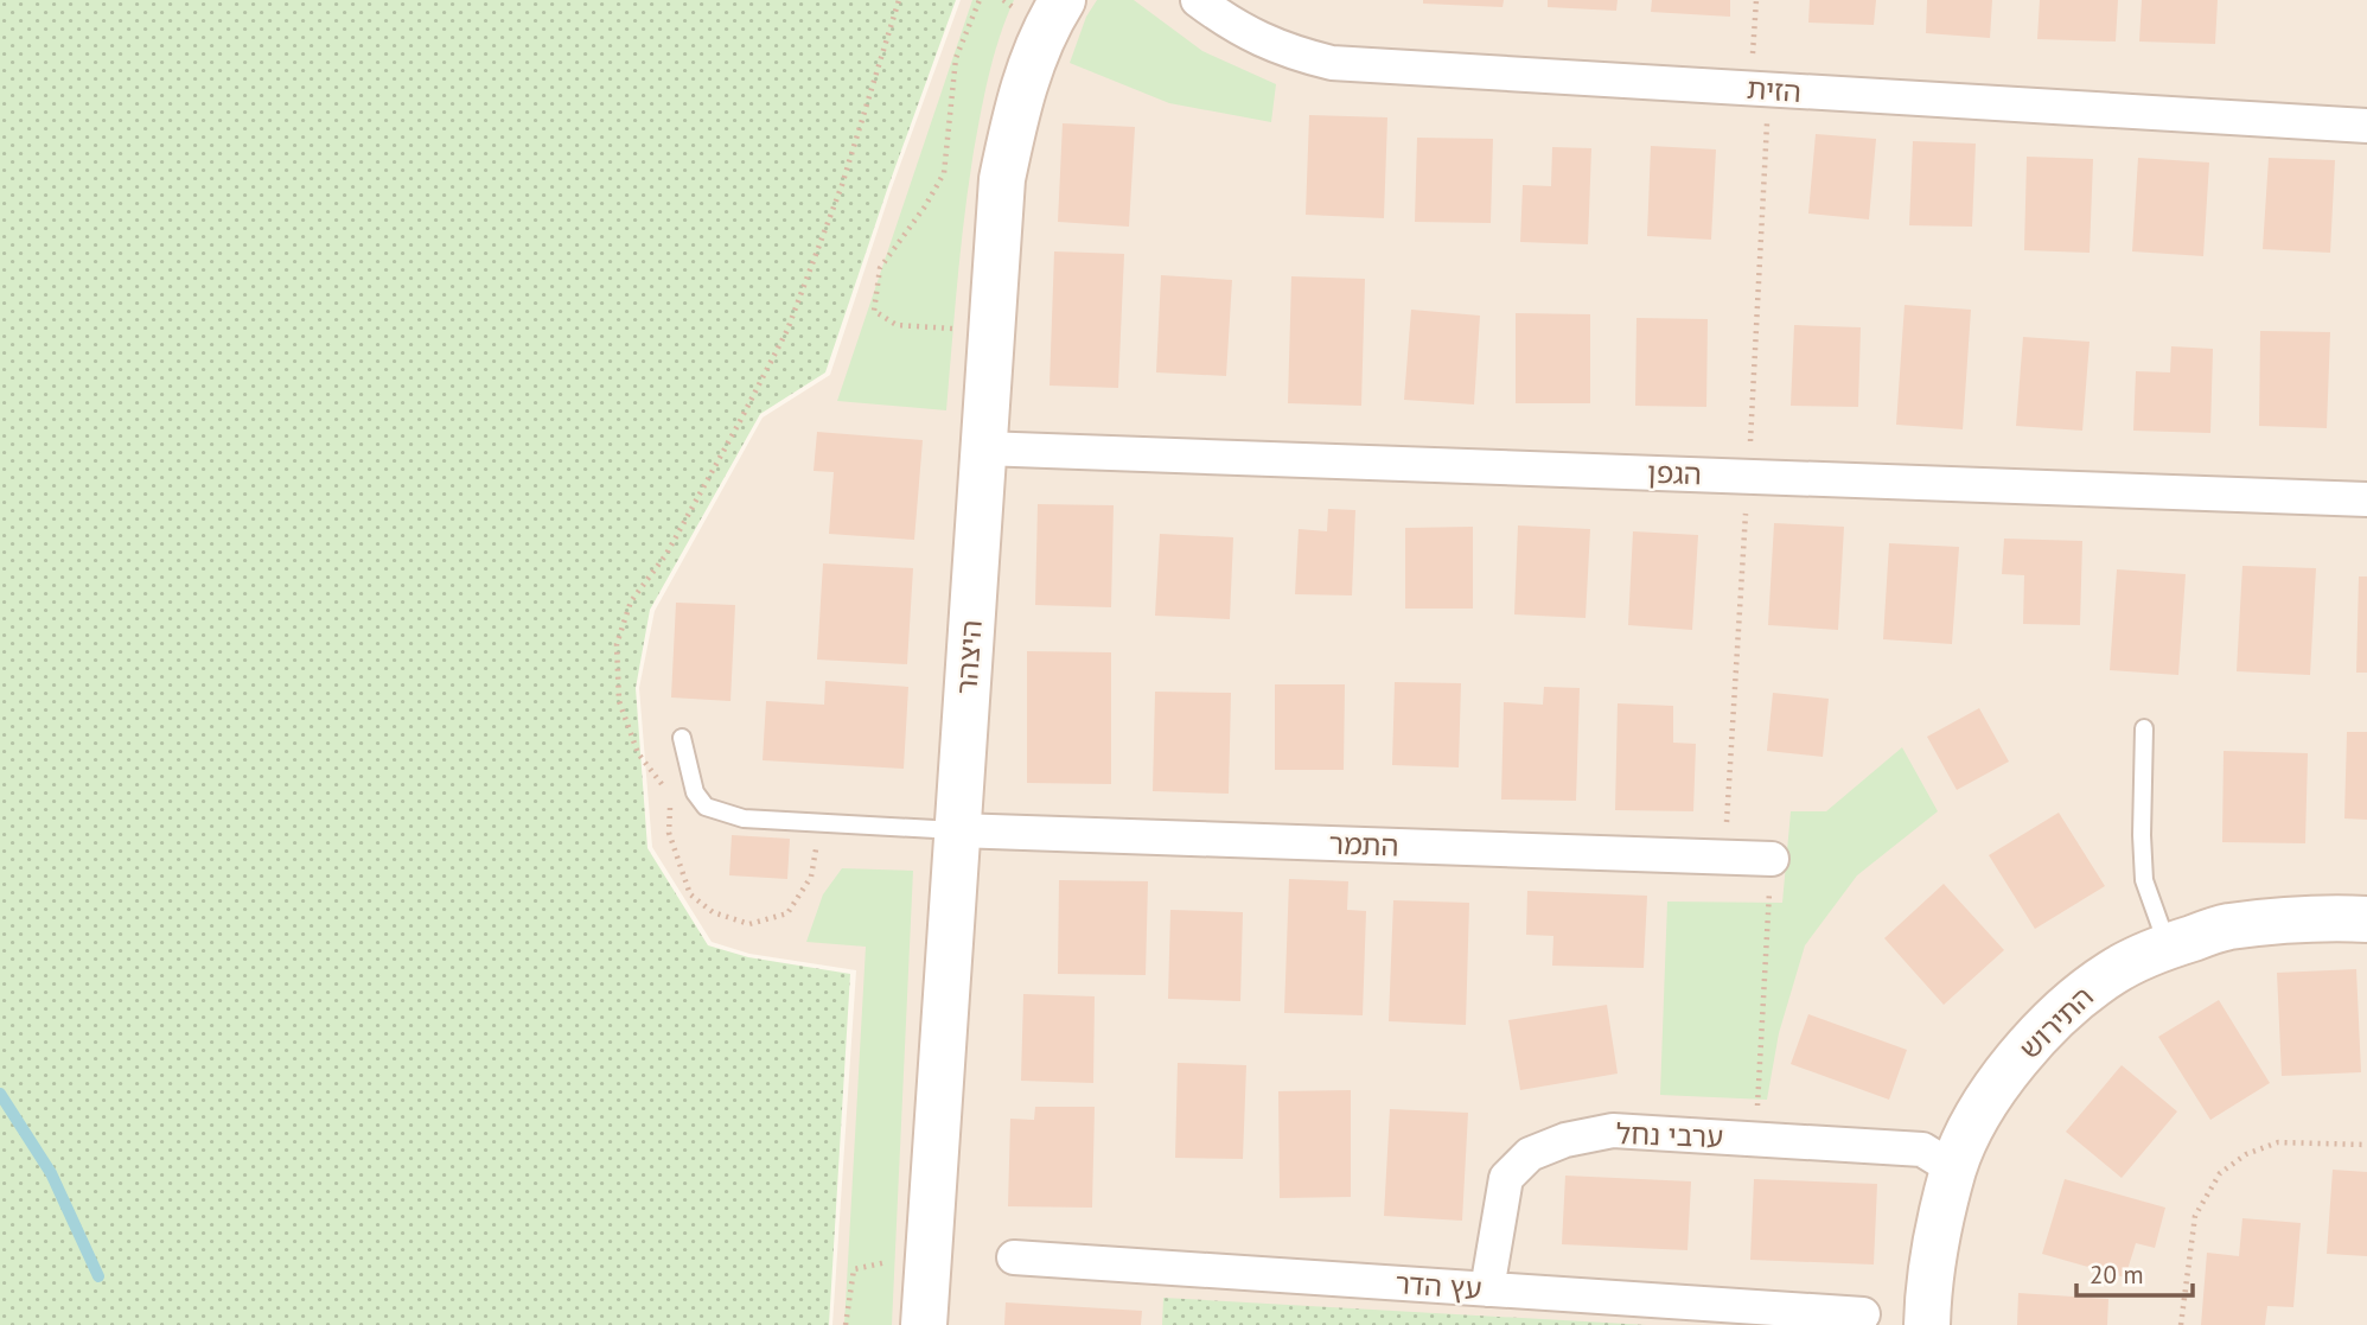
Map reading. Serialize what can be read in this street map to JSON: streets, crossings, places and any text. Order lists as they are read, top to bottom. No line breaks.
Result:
{"streets":{"street":["הזית","הגפן","היצהר","התמר","התירוש","ערבי נחל","עץ הדר"]},"crossings":[["הגפן","היצהר"],["היצהר","התמר"],["התירוש","ערבי נחל"],["ערבי נחל","עץ הדר"]],"scale_bar":"20 m"}
